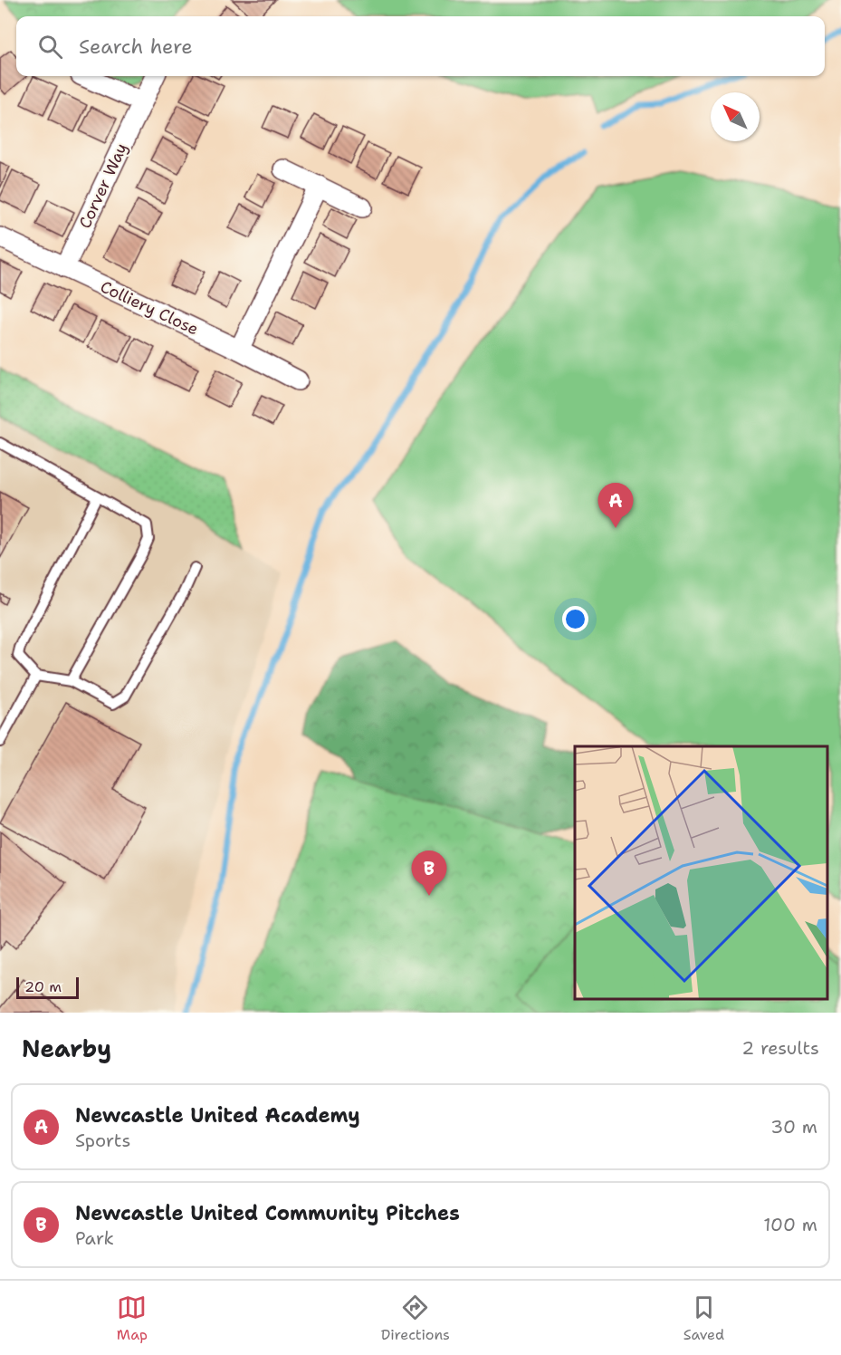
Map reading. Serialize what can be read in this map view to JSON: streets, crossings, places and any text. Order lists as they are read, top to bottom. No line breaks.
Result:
{"streets":{"street":["Corver Way","Colliery Close"]},"crossings":[["Corver Way","Colliery Close"]],"scale_bar":"20 m","north":"top left","page":{"search":"Search here","pins":["A","B"],"scale":"20 m","heading":["Nearby","2 results"],"list":[{"mark":"A","name":"Newcastle United Academy","note":"Sports","value":"30 m"},{"mark":"B","name":"Newcastle United Community Pitches","note":"Park","value":"100 m"}],"nav":["Map","Directions","Saved"]}}
